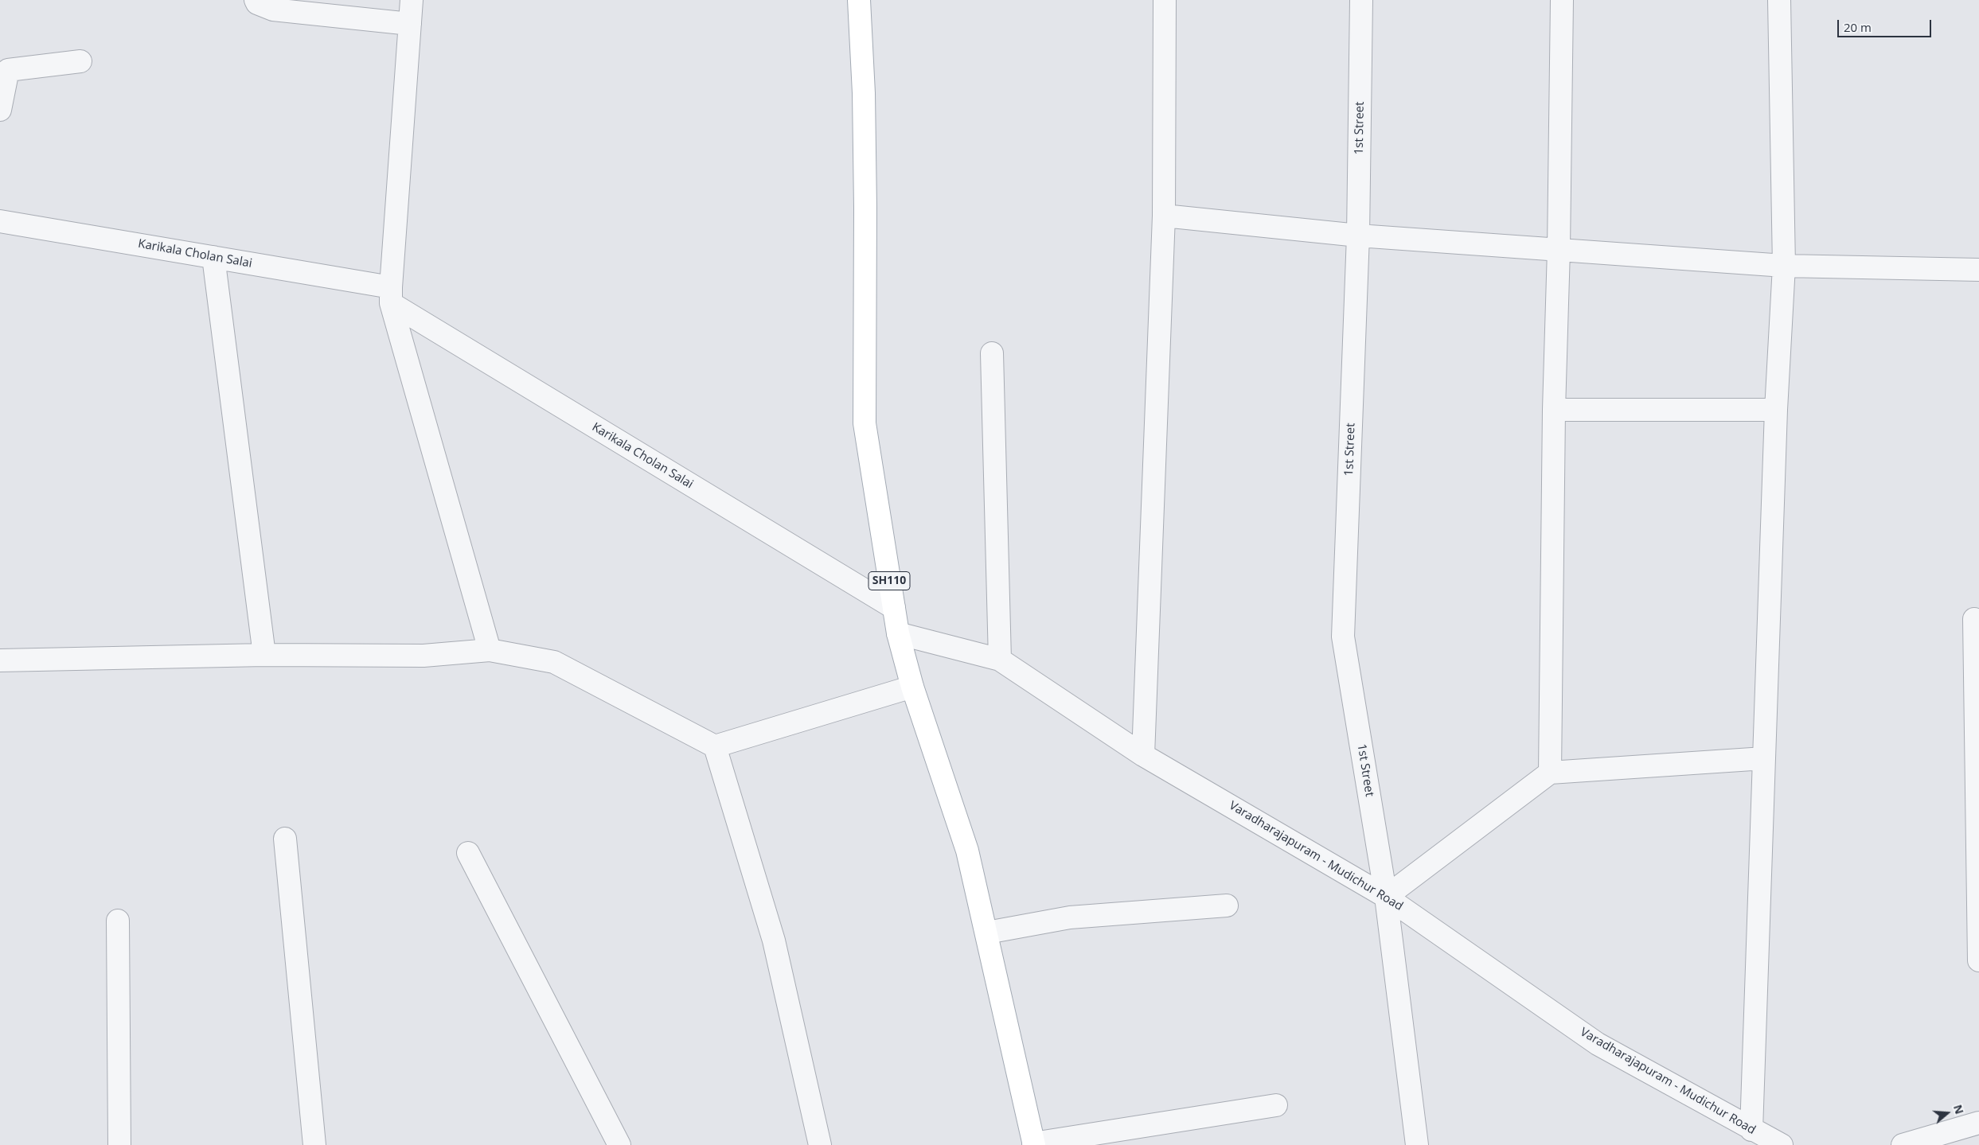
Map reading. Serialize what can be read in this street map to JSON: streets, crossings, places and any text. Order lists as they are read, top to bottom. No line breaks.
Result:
{"streets":{"main road":["SH110"],"street":["1st Street","Karikala Cholan Salai","Varadharajapuram - Mudichur Road"]},"crossings":[["1st Street","Varadharajapuram - Mudichur Road"],["Karikala Cholan Salai","SH110"],["SH110","Varadharajapuram - Mudichur Road"]],"scale_bar":"20 m","north":"right"}
